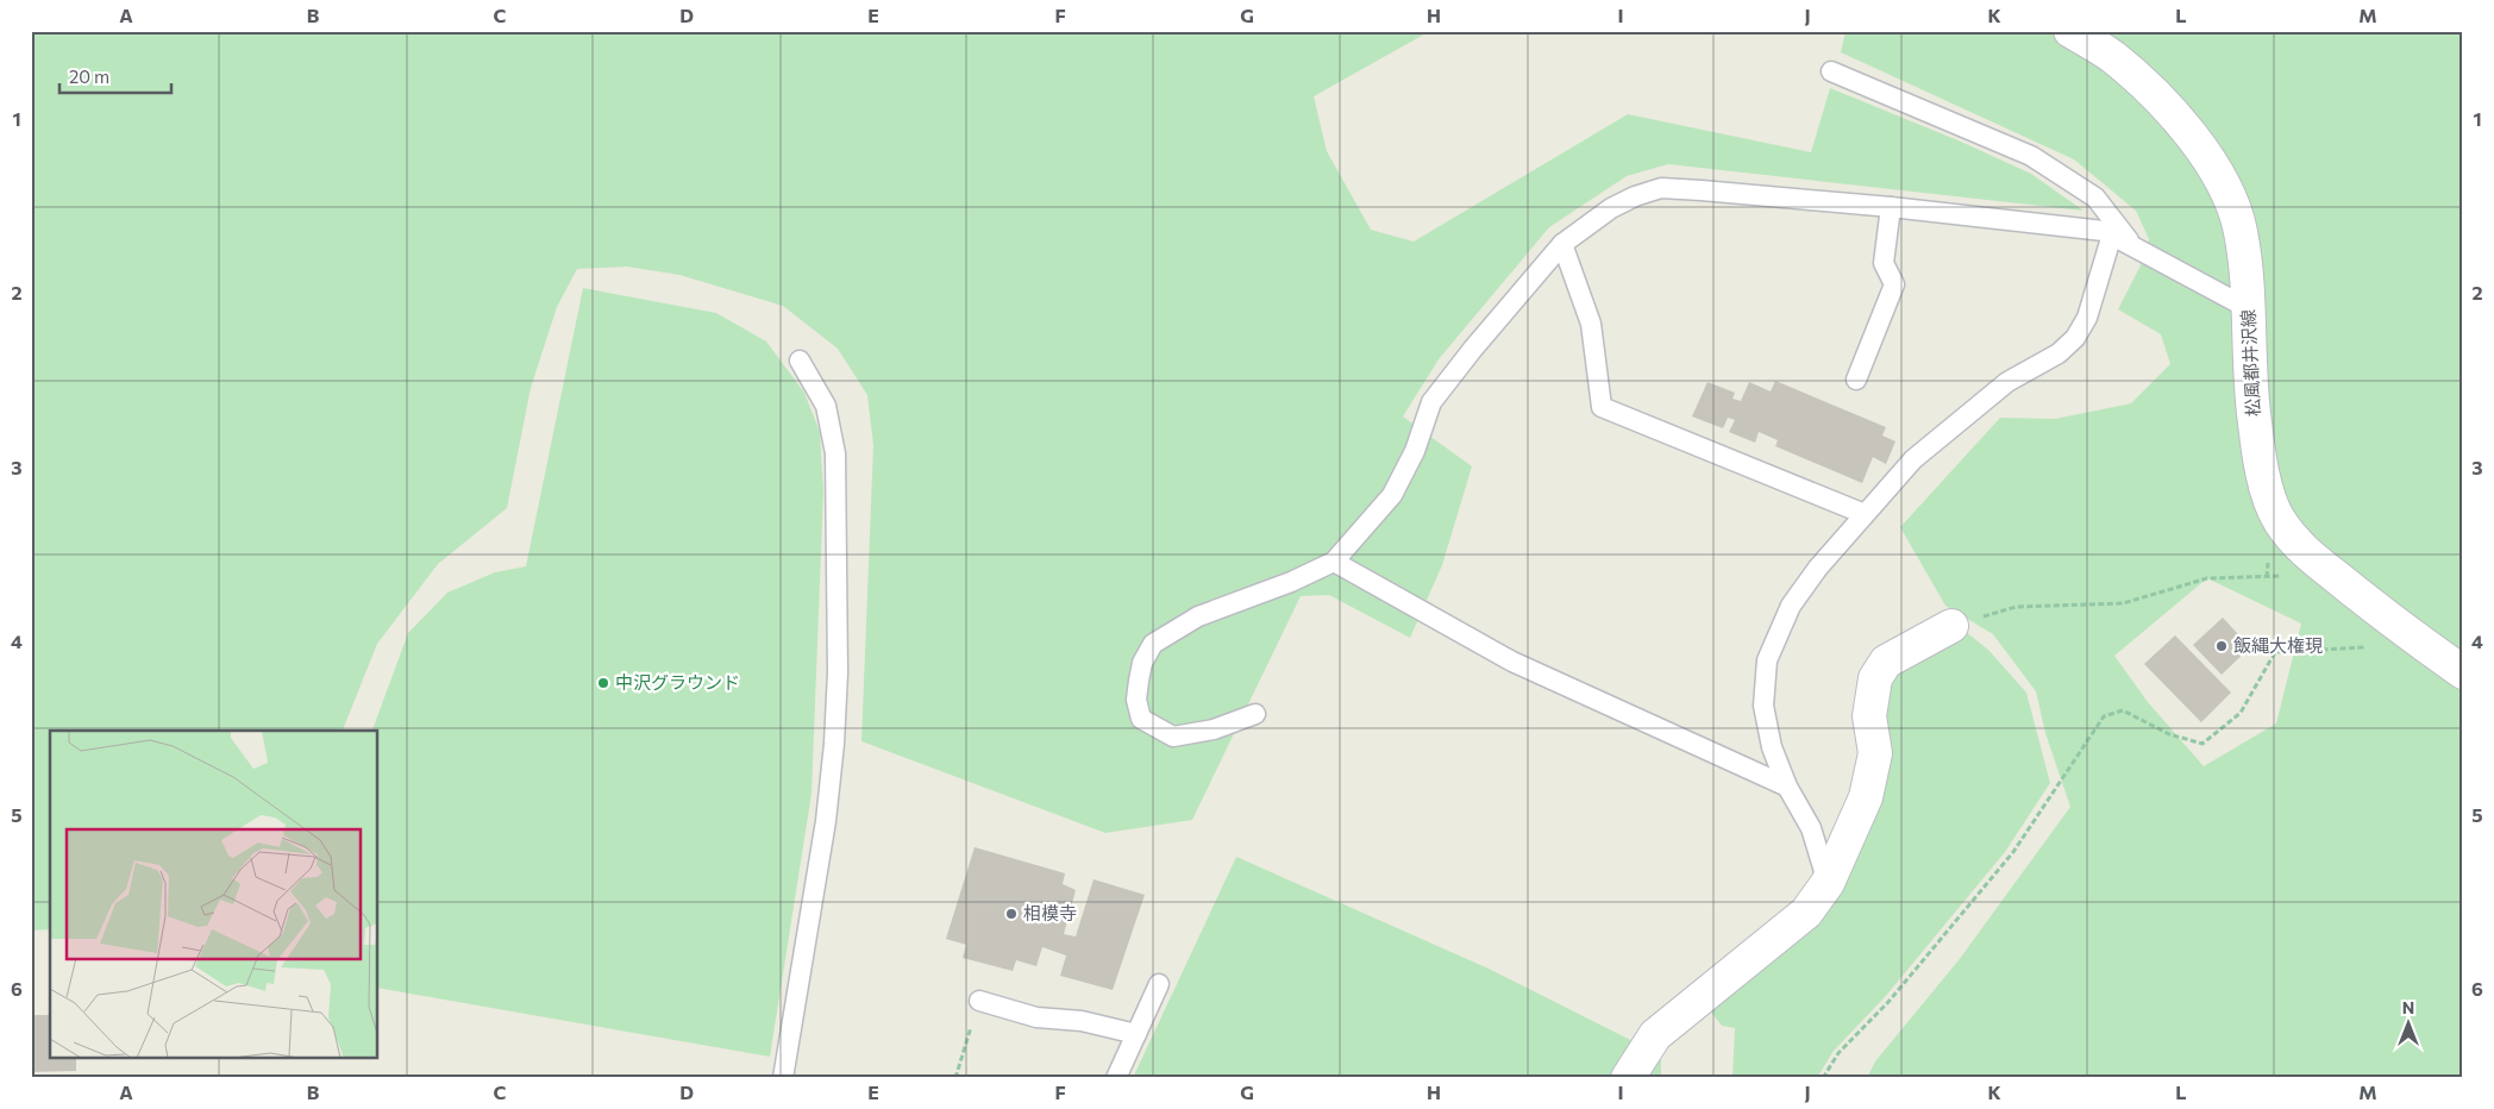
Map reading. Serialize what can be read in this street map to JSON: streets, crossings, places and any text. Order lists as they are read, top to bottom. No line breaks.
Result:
{"streets":{"street":["松風都井沢線"]},"places":["飯縄大権現","中沢グラウンド","相模寺"],"scale_bar":"20 m","north":"top","grid":{"columns":["A","B","C","D","E","F","G","H","I","J","K","L","M"],"rows":["1","2","3","4","5","6"]}}
